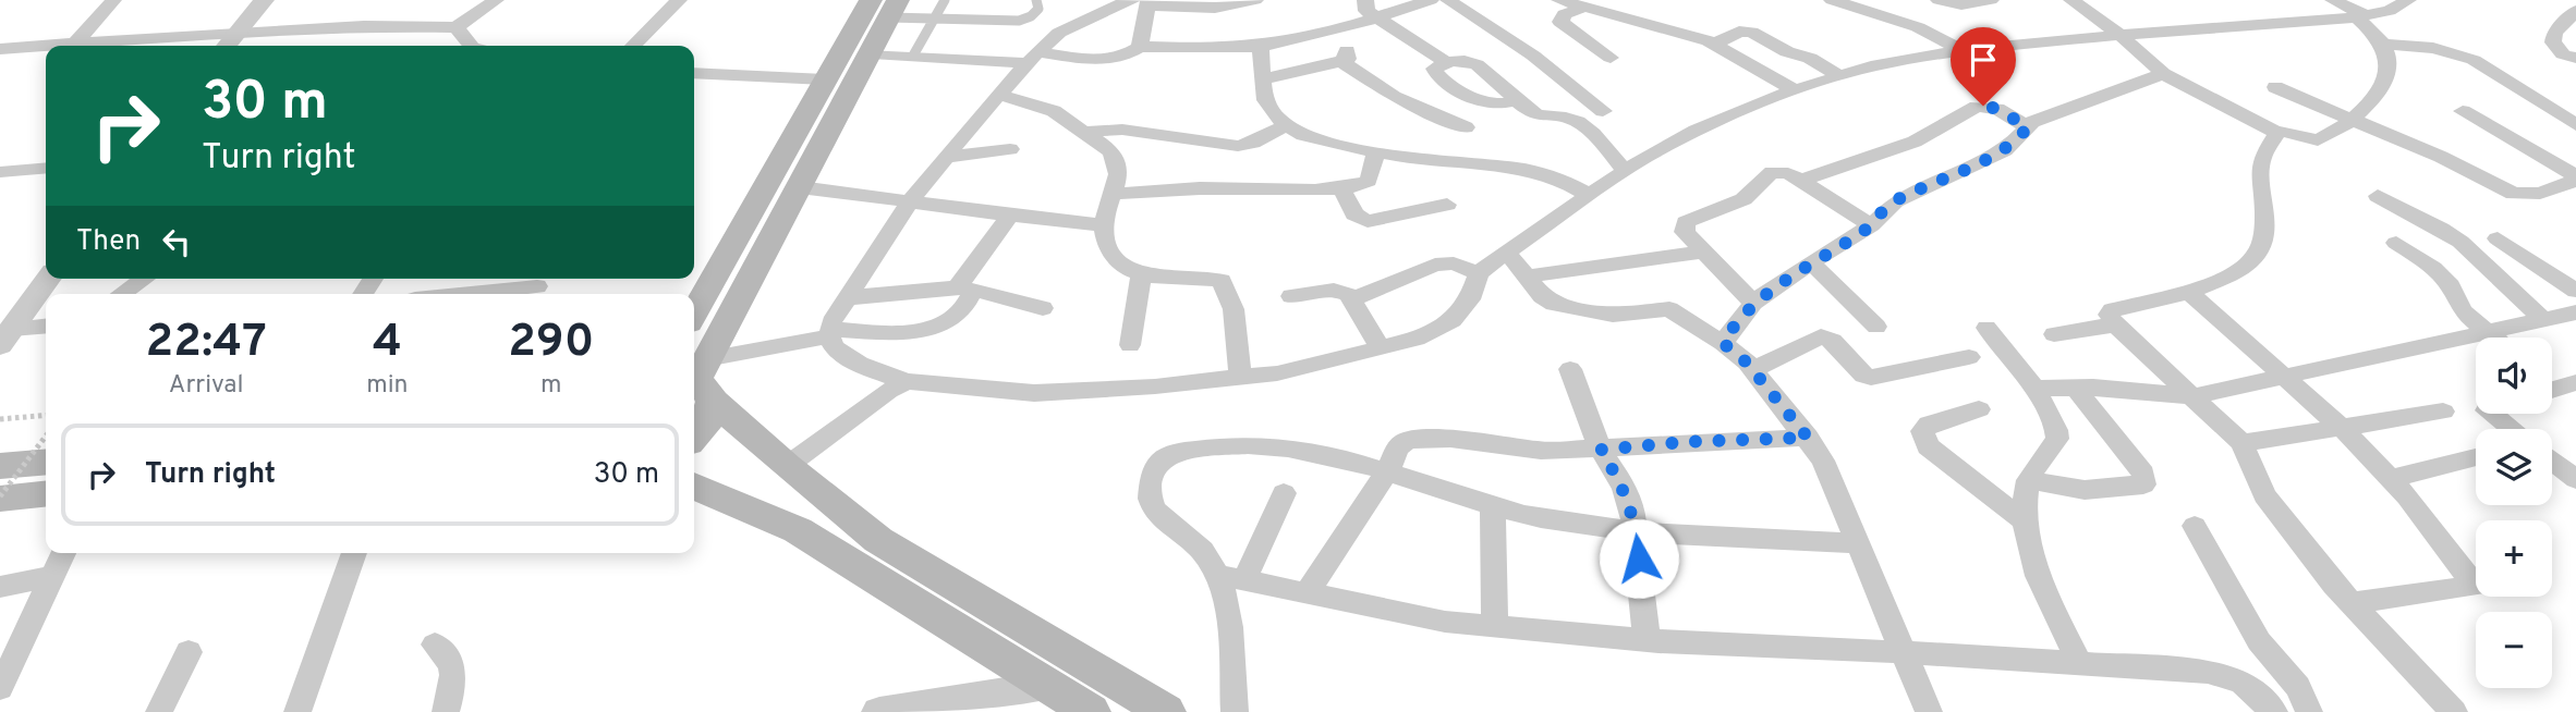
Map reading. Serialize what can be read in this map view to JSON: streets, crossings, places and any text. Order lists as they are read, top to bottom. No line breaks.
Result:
{"page":{"turn":["30 m","Turn right"],"then":"Then","eta":["22:47","Arrival","4","min","290","m"],"map_buttons":["+","−"],"list":[{"name":"Turn right","value":"30 m"}]}}
